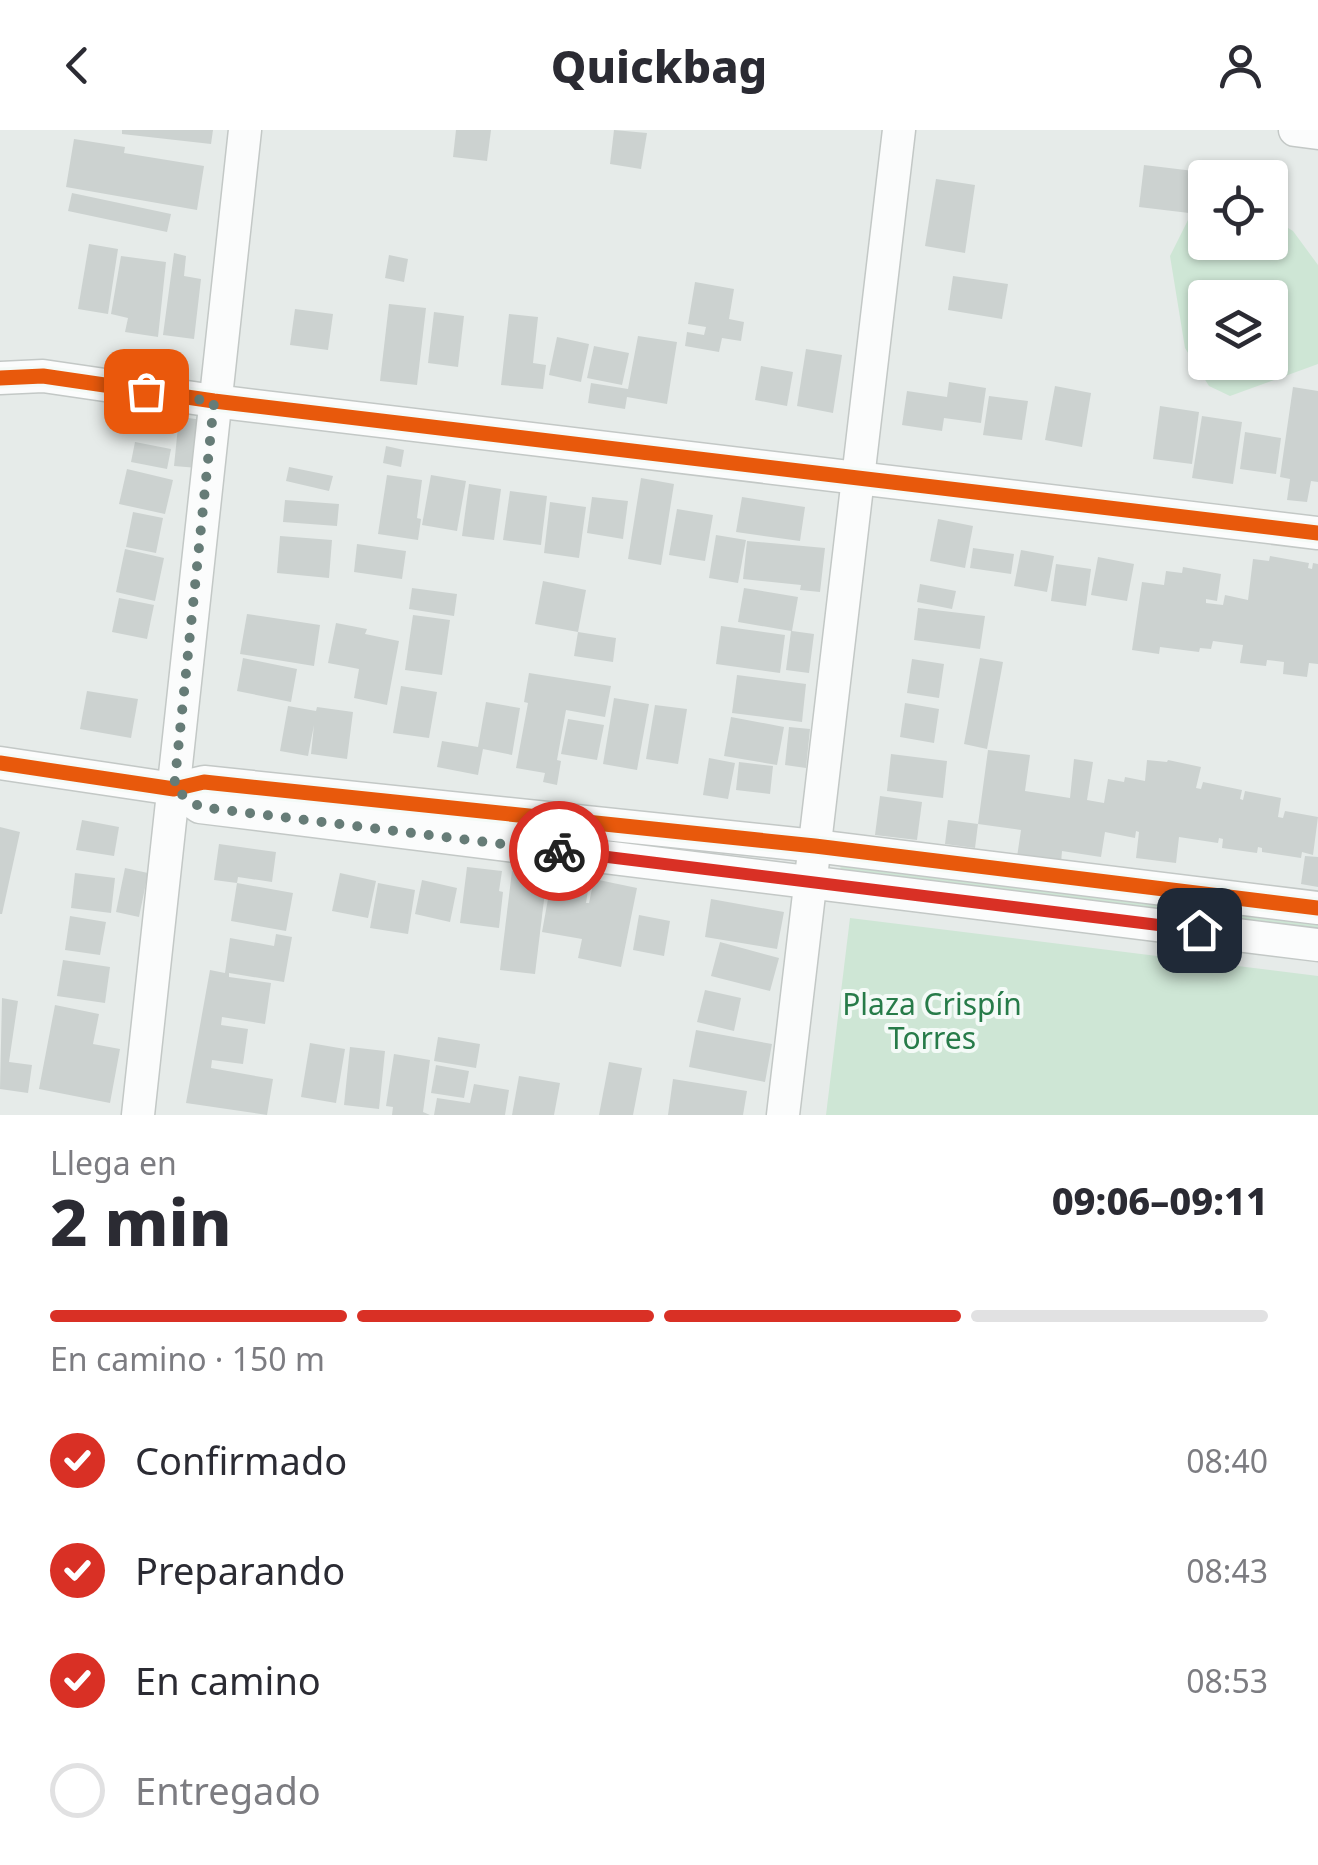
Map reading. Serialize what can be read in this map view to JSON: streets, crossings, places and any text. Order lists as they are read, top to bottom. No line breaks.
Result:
{"parks":["Plaza Crispín Torres"],"page":{"header":"Quickbag","heading":["2 min","Llega en","09:06–09:11"],"bar":"En camino · 150 m","list":[["Confirmado","08:40"],["Preparando","08:43"],["En camino","08:53"],"Entregado"]}}
